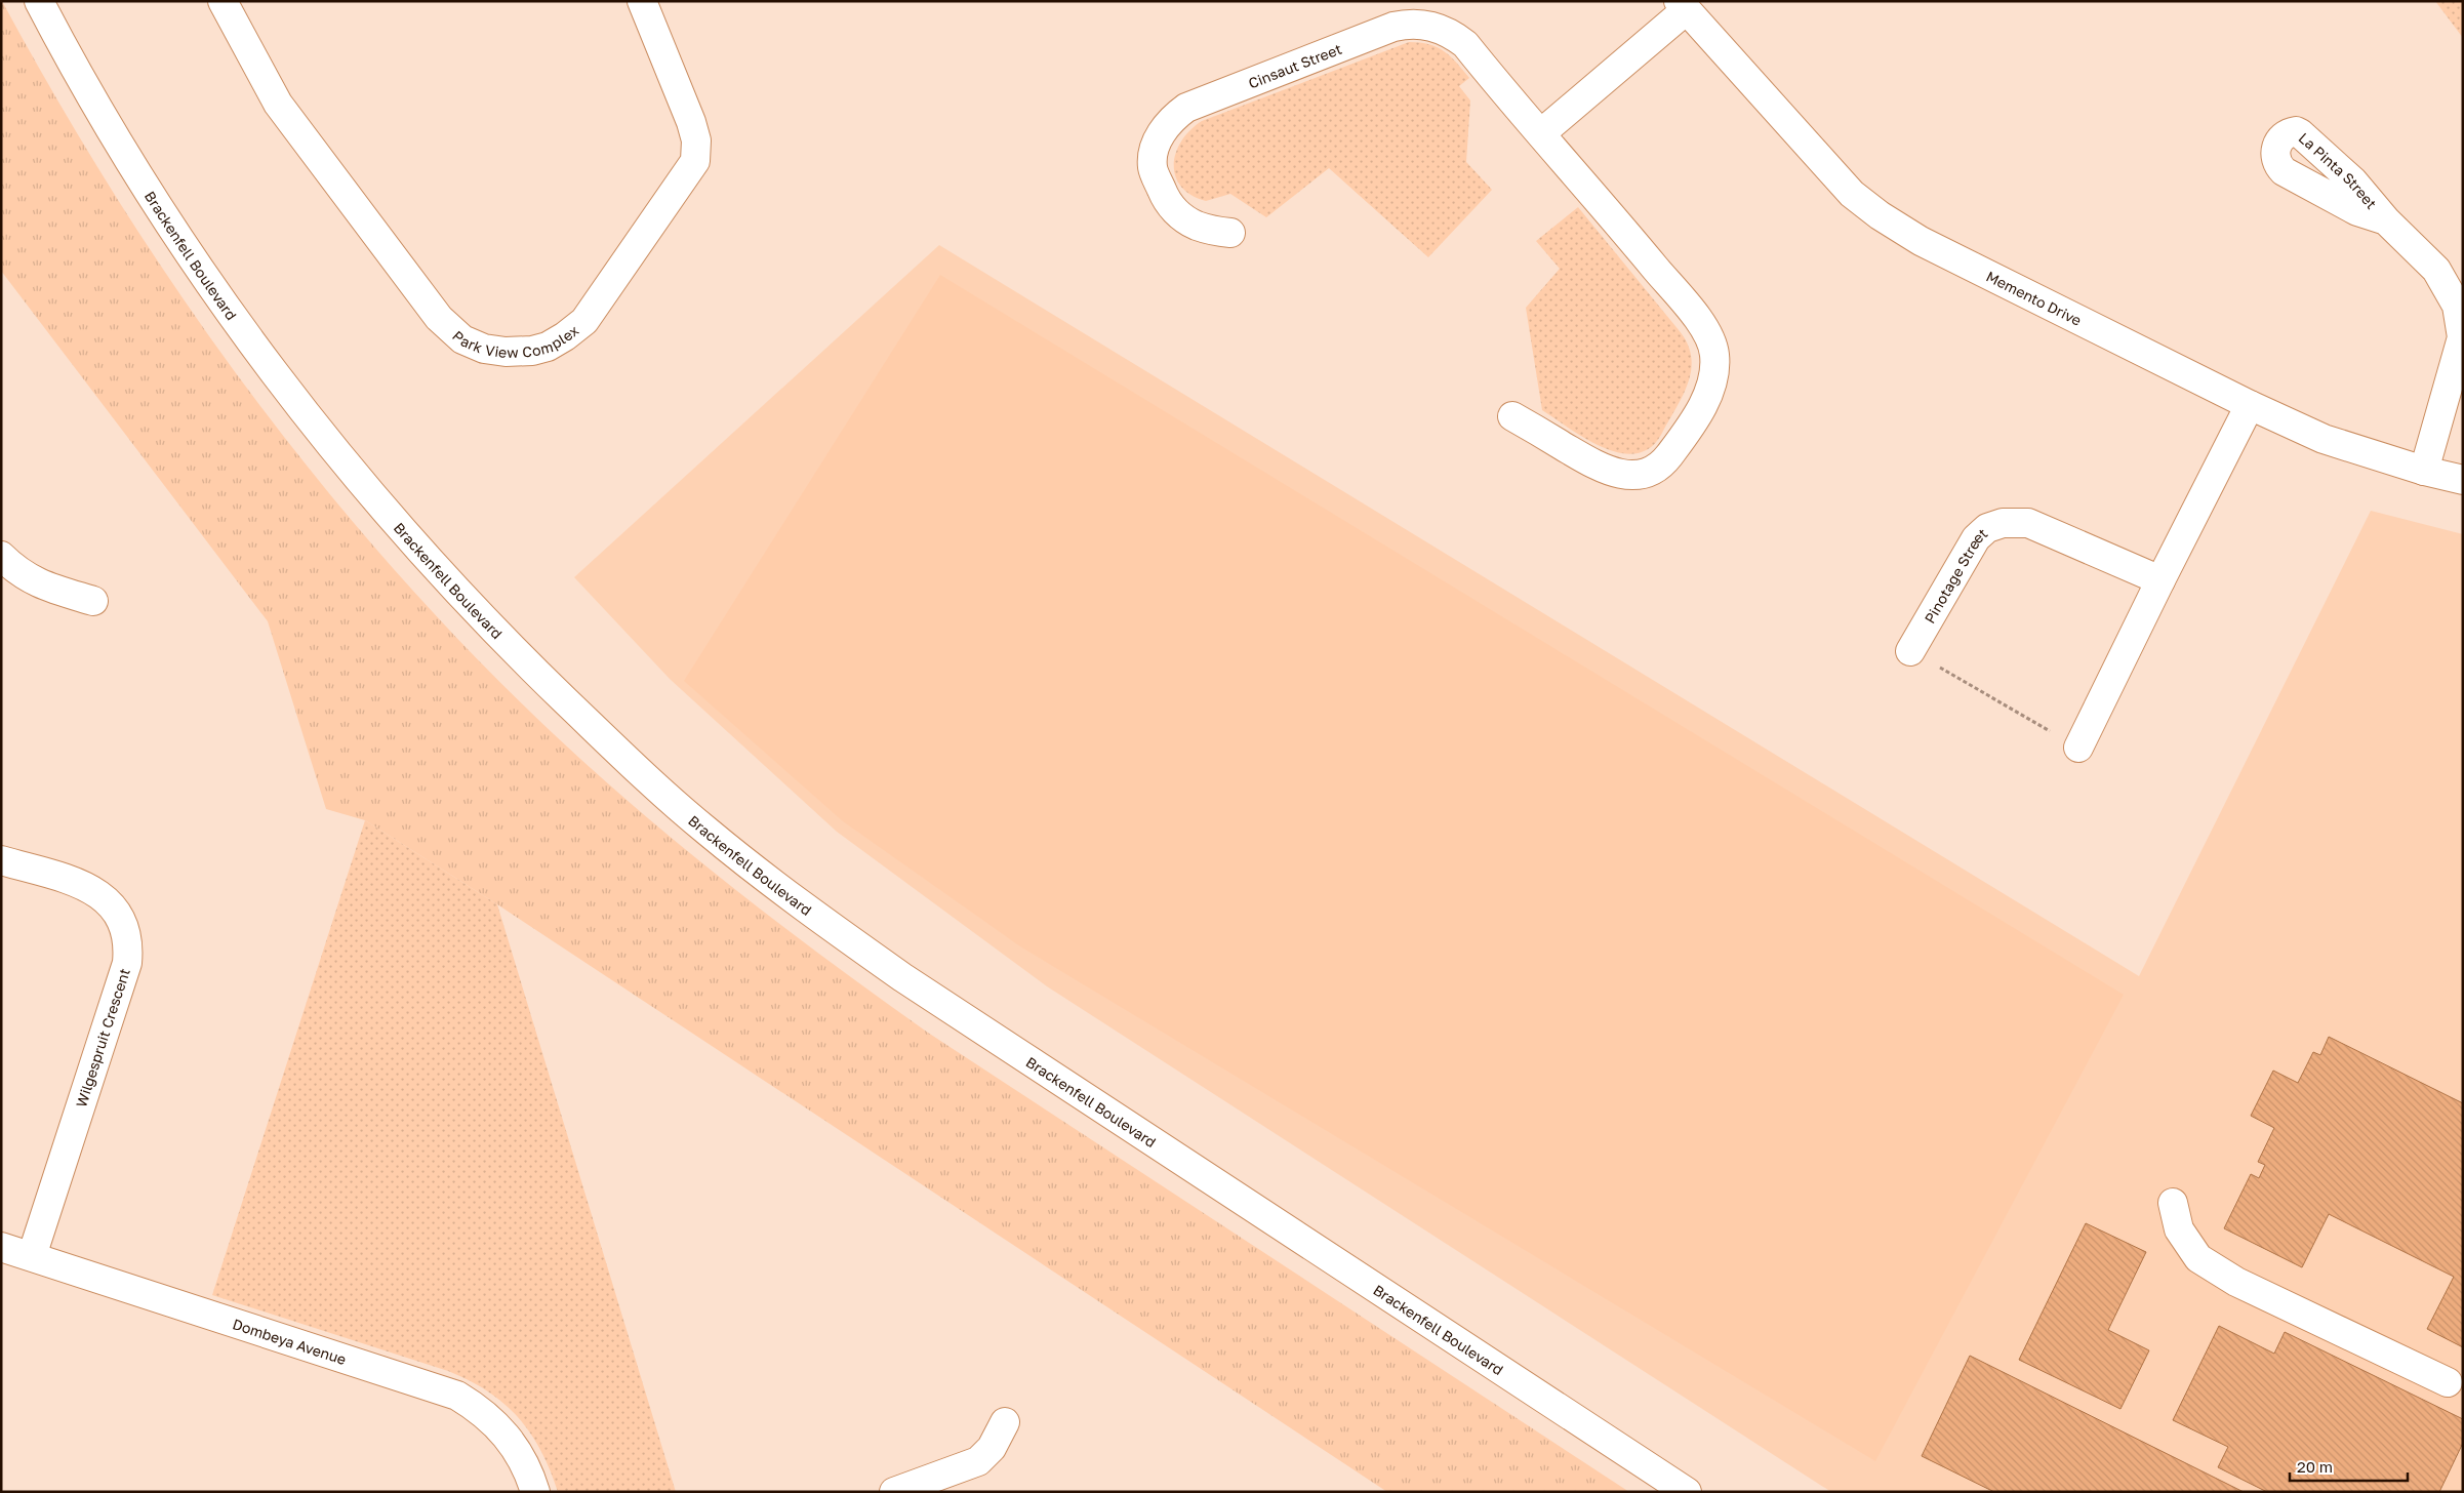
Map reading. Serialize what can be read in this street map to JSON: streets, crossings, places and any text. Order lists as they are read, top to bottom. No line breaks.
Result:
{"streets":{"street":["Cinsaut Street","La Pinta Street","Brackenfell Boulevard","Memento Drive","Park View Complex","Pinotage Street","Wilgespruit Crescent","Dombeya Avenue"]},"crossings":[["La Pinta Street","Memento Drive"],["Wilgespruit Crescent","Dombeya Avenue"]],"scale_bar":"20 m"}
